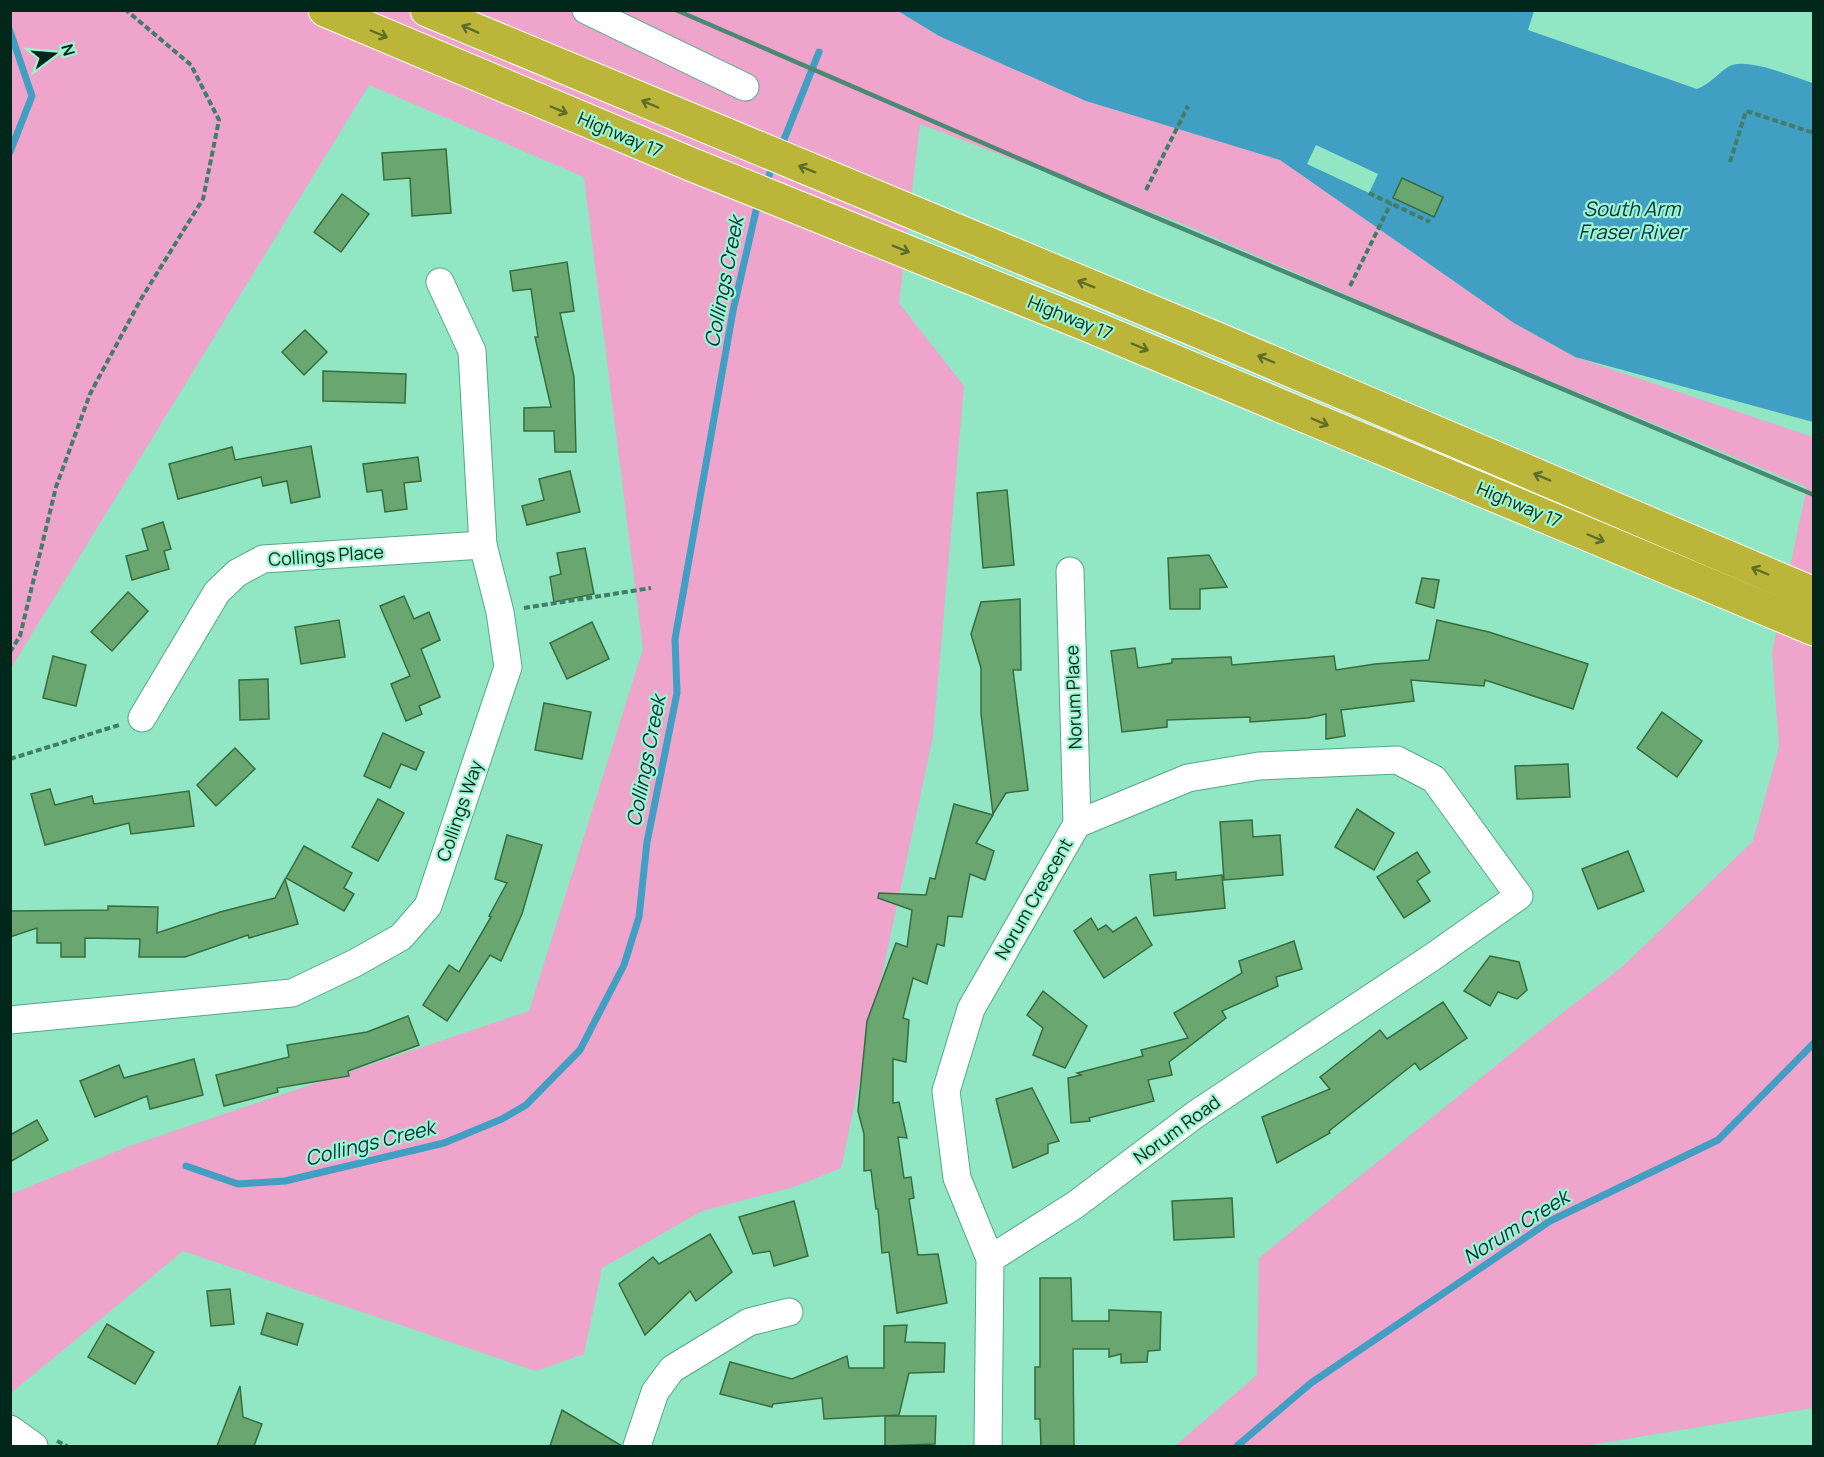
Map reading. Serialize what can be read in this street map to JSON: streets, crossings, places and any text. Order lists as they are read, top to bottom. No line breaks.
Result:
{"streets":{"highway":["Highway 17"],"street":["Collings Place","Norum Place","Collings Way","Norum Crescent","Norum Road"]},"crossings":[["Collings Place","Collings Way"],["Norum Place","Norum Crescent"],["Norum Crescent","Norum Road"]],"water":["South Arm Fraser River","Collings Creek","Norum Creek"],"north":"right"}
